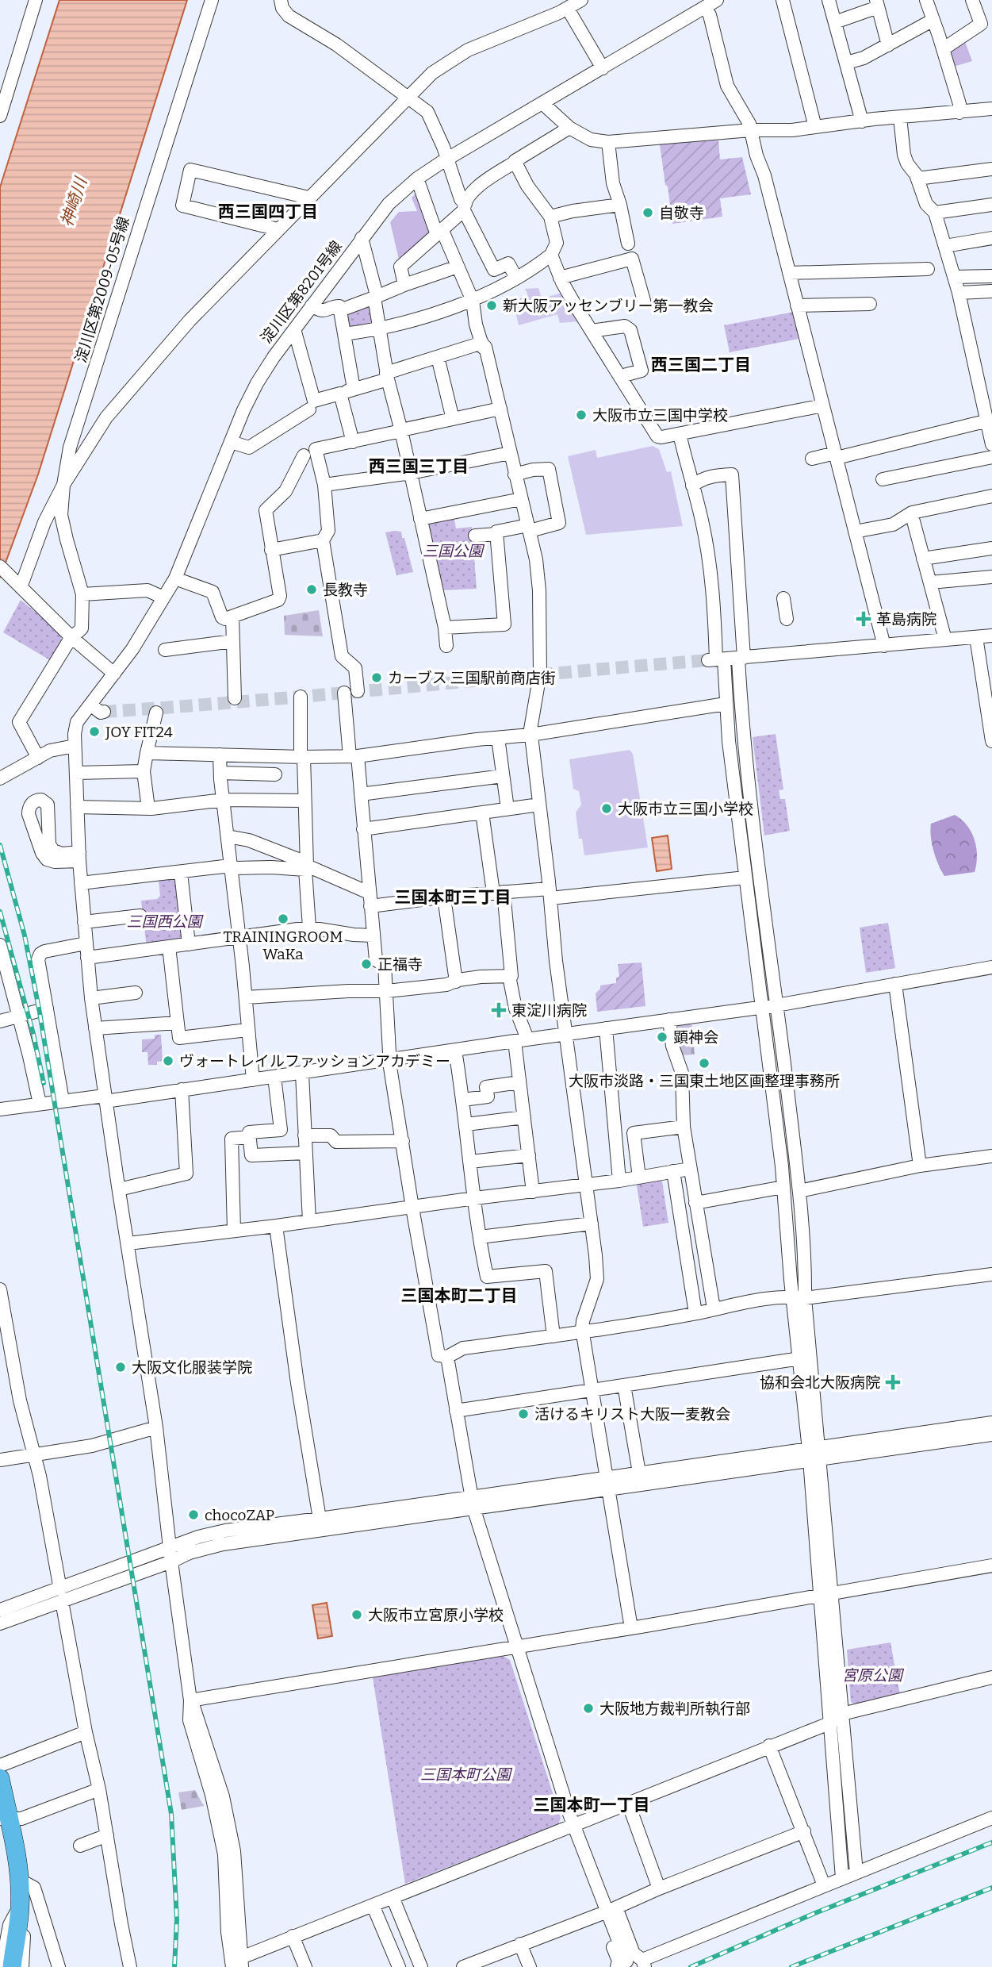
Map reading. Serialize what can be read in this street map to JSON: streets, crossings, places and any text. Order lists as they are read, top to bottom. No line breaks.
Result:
{"streets":{"street":["淀川区第2009-05号線","淀川区第8201号線"]},"districts":["西三国四丁目","西三国二丁目","西三国三丁目","三国本町三丁目","三国本町二丁目","三国本町一丁目"],"water":["神崎川"],"parks":["三国公園","三国西公園","宮原公園","三国本町公園"],"places":{"other":["自敬寺","新大阪アッセンブリー第一教会","大阪市立三国中学校","長教寺","カーブス 三国駅前商店街","JOY FIT24","大阪市立三国小学校","TRAININGROOM WaKa","正福寺","顕神会","ヴォートレイルファッションアカデミー","大阪市淡路・三国東土地区画整理事務所","大阪文化服装学院","活けるキリスト大阪一麦教会","chocoZAP","大阪市立宮原小学校","大阪地方裁判所執行部"],"health":["革島病院","東淀川病院","協和会北大阪病院"]}}
